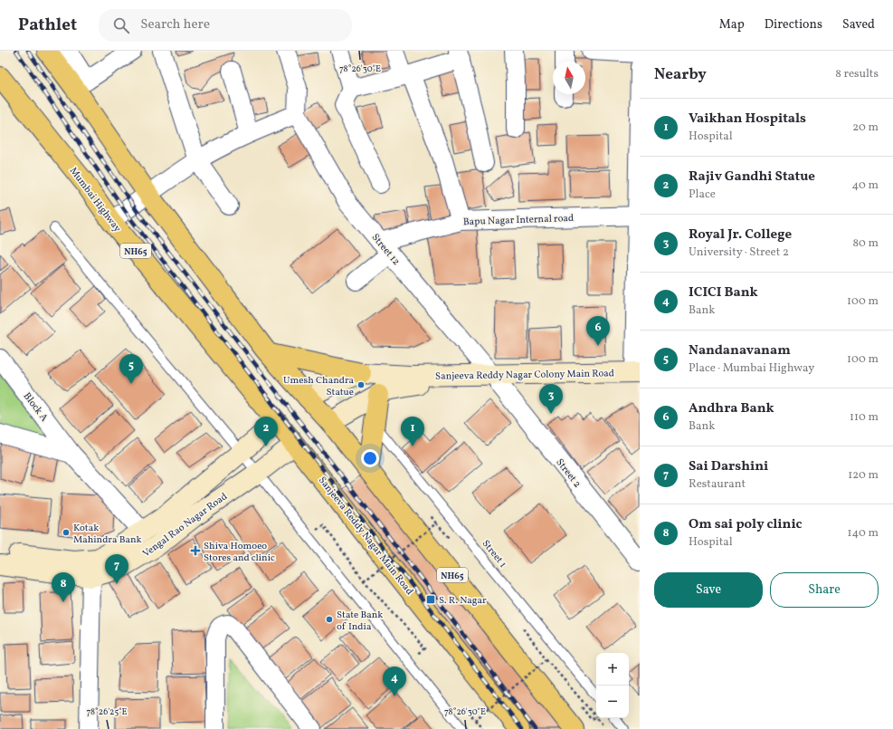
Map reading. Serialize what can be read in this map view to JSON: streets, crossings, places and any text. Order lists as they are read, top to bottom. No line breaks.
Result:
{"streets":{"highway":["Mumbai Highway","NH65","Sanjeeva Reddy Nagar Main Road"],"main road":["Sanjeeva Reddy Nagar Colony Main Road","Vengal Rao Nagar Road"],"street":["Bapu Nagar Internal road","Street 12","Block A","Street 2"],"lane":["Street 1"]},"crossings":[["Mumbai Highway","NH65"],["Mumbai Highway","Vengal Rao Nagar Road"],["Bapu Nagar Internal road","Street 12"],["Street 12","Sanjeeva Reddy Nagar Colony Main Road"],["Street 12","Street 2"],["NH65","Sanjeeva Reddy Nagar Colony Main Road"],["NH65","Vengal Rao Nagar Road"],["NH65","Sanjeeva Reddy Nagar Main Road"],["Sanjeeva Reddy Nagar Colony Main Road","Street 2"],["Block A","Vengal Rao Nagar Road"],["Vengal Rao Nagar Road","Sanjeeva Reddy Nagar Main Road"]],"places":{"other":["Umesh Chandra Statue","Kotak Mahindra Bank","State Bank of India"],"health":["Shiva Homoeo Stores and clinic"],"transit":["S. R. Nagar"]},"north":"top","page":{"header":"Pathlet","search":"Search here","nav":["Map","Directions","Saved"],"heading":["Nearby","8 results"],"list":[{"mark":"1","name":"Vaikhan Hospitals","note":"Hospital","value":"20 m"},{"mark":"2","name":"Rajiv Gandhi Statue","note":"Place","value":"40 m"},{"mark":"3","name":"Royal Jr. College","note":"University · Street 2","value":"80 m"},{"mark":"4","name":"ICICI Bank","note":"Bank","value":"100 m"},{"mark":"5","name":"Nandanavanam","note":"Place · Mumbai Highway","value":"100 m"},{"mark":"6","name":"Andhra Bank","note":"Bank","value":"110 m"},{"mark":"7","name":"Sai Darshini","note":"Restaurant","value":"120 m"},{"mark":"8","name":"Om sai poly clinic","note":"Hospital","value":"140 m"}],"pins":["6","5","3","1","2","7","8","4"],"buttons":["Save","Share"],"map_buttons":["+","−"]},"coordinates":["78°26'30\"E","78°26'25\"E"]}
